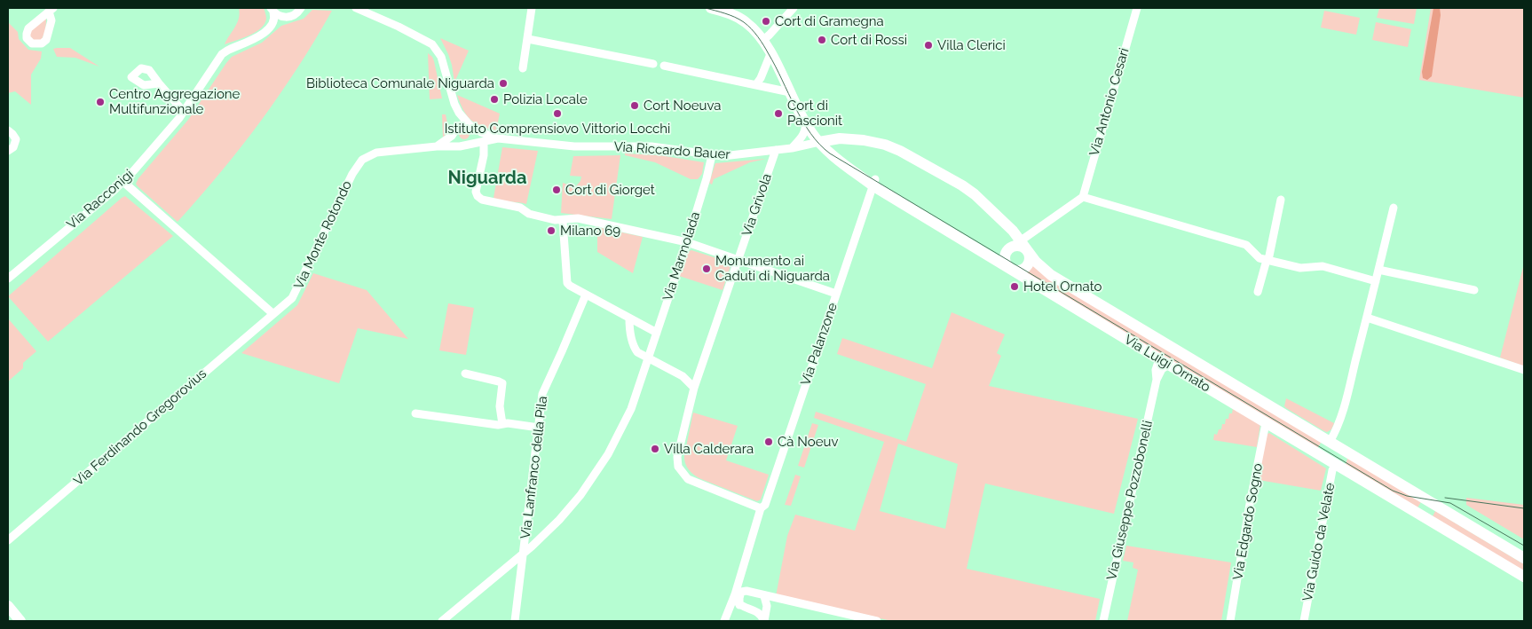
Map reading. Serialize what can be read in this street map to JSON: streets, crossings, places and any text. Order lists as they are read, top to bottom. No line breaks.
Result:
{"streets":{"main road":["Via Luigi Ornato"],"street":["Via Antonio Cesari","Via Riccardo Bauer","Via Racconigi","Via Grivola","Via Monte Rotondo","Via Marmolada","Via Palanzone","Via Ferdinando Gregorovius","Via Lanfranco della Pila","Via Giuseppe Pozzobonelli","Via Edgardo Sogno","Via Guido da Velate"]},"crossings":[["Via Riccardo Bauer","Via Grivola"],["Via Riccardo Bauer","Via Monte Rotondo"],["Via Riccardo Bauer","Via Marmolada"],["Via Riccardo Bauer","Via Luigi Ornato"],["Via Monte Rotondo","Via Ferdinando Gregorovius"],["Via Marmolada","Via Lanfranco della Pila"],["Via Palanzone","Via Luigi Ornato"],["Via Luigi Ornato","Via Giuseppe Pozzobonelli"],["Via Luigi Ornato","Via Edgardo Sogno"],["Via Luigi Ornato","Via Guido da Velate"]],"districts":["Niguarda"],"places":["Cort di Gramegna","Cort di Rossi","Villa Clerici","Biblioteca Comunale Niguarda","Polizia Locale","Centro Aggregazione Multifunzionale","Cort Noeuva","Istituto Comprensiovo Vittorio Locchi","Cort di Pascionit","Cort di Giorget","Milano 69","Monumento ai Caduti di Niguarda","Hotel Ornato","Cà Noeuv","Villa Calderara"]}
